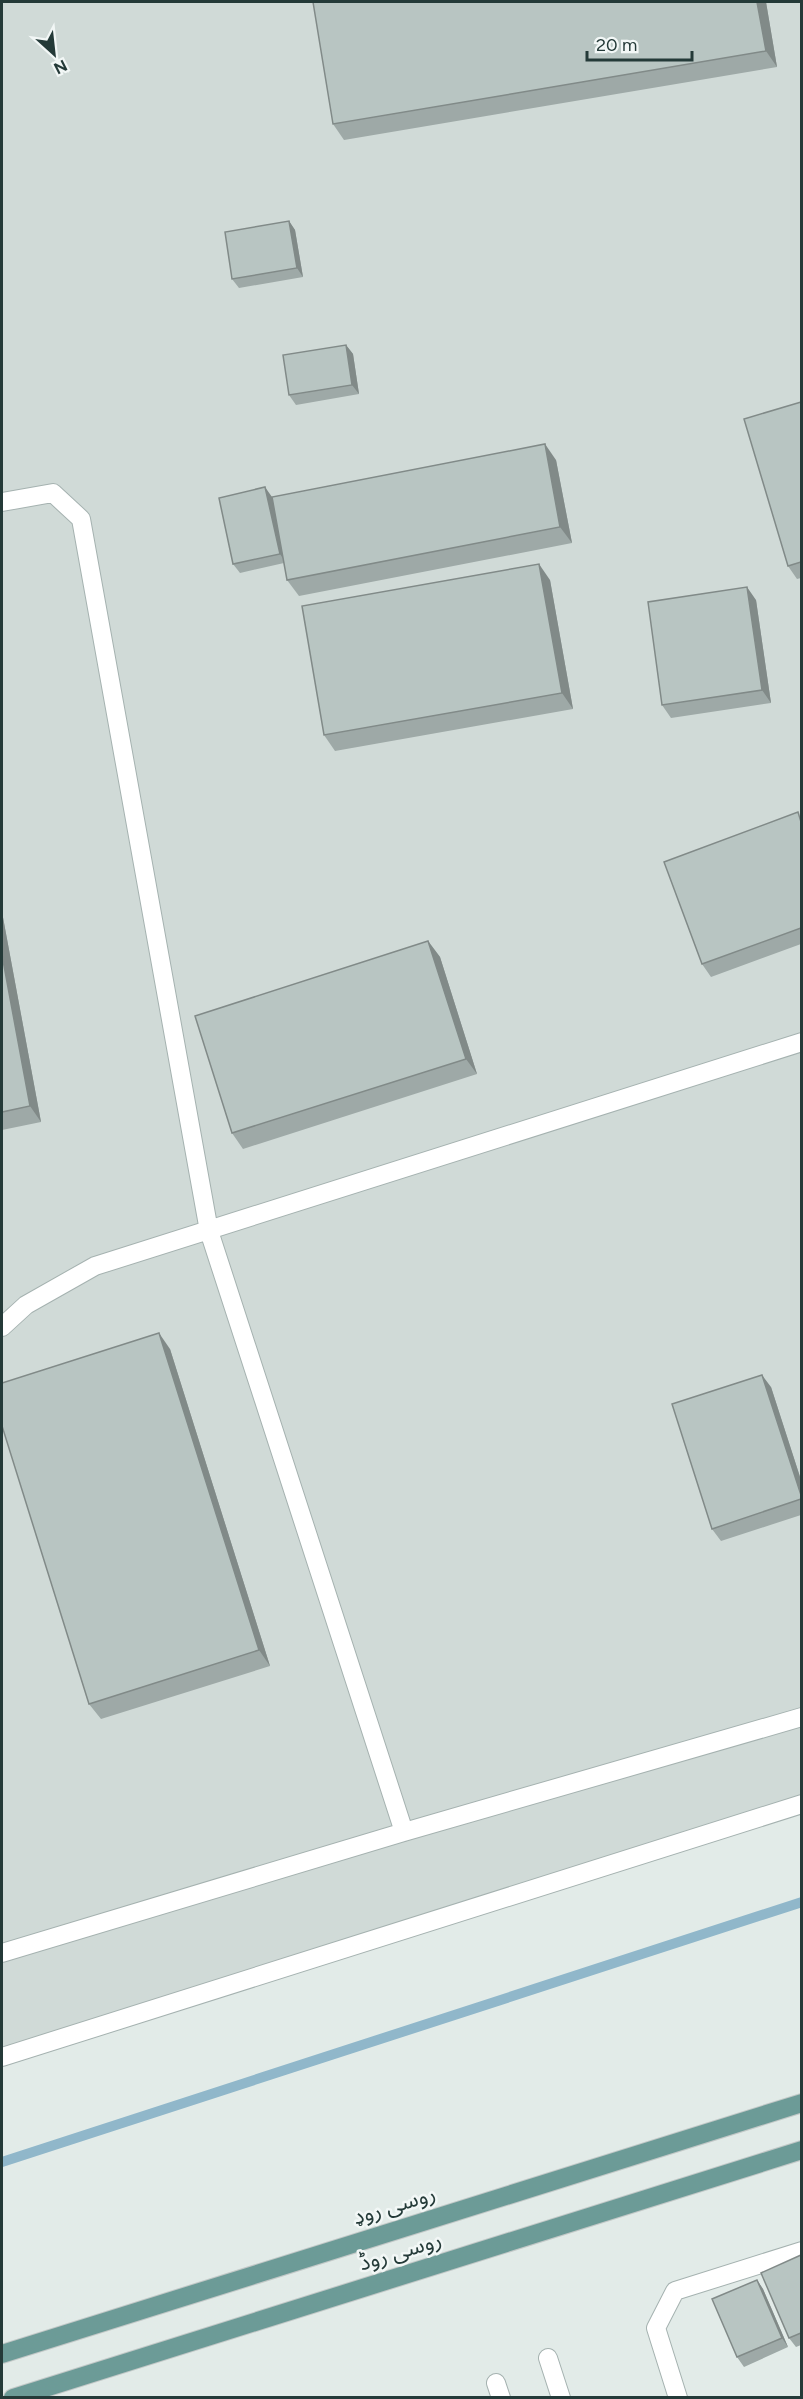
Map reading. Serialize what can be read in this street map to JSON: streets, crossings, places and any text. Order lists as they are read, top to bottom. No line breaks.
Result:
{"streets":{"main road":["روسی روډ","روسی روڈ"]},"scale_bar":"20 m","north":"bottom right"}
